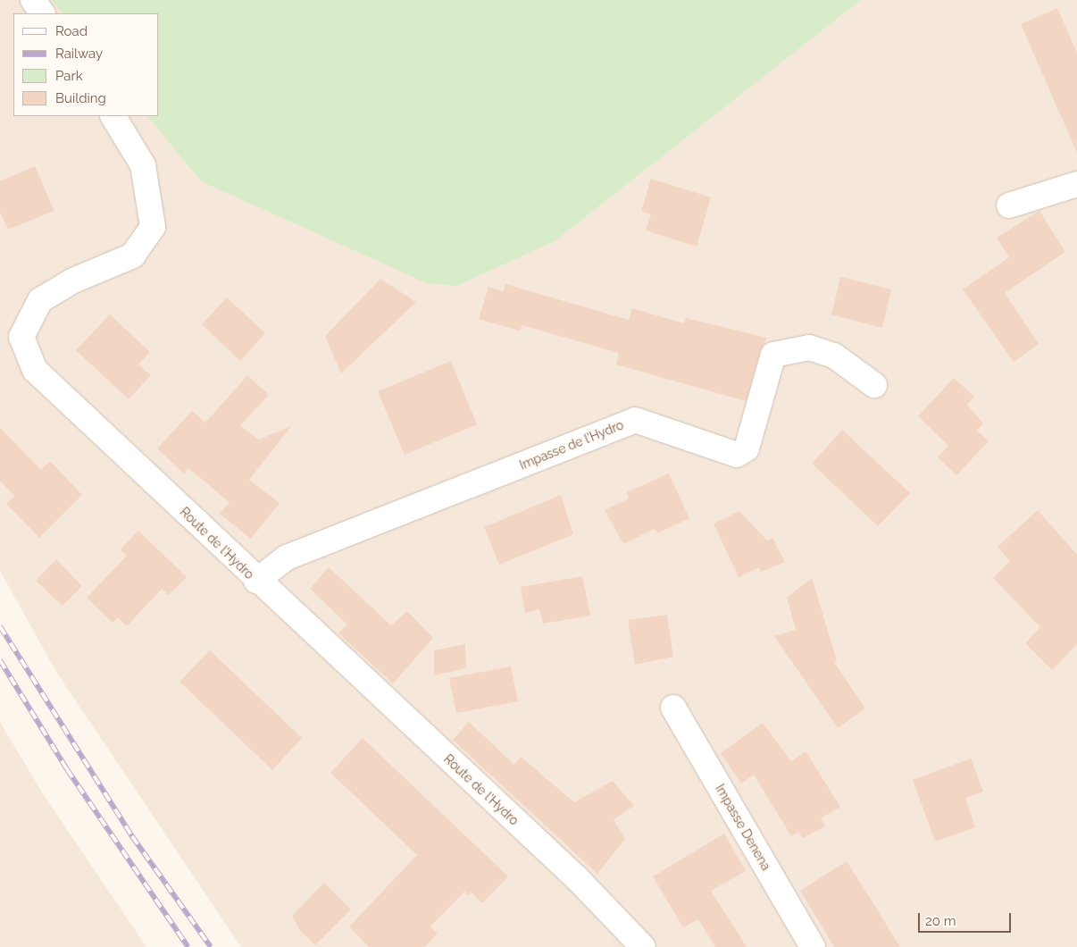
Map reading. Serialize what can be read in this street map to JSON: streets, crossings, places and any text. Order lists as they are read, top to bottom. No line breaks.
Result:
{"streets":{"street":["Impasse de l'Hydro","Route de l'Hydro","Impasse Denena"]},"crossings":[["Impasse de l'Hydro","Route de l'Hydro"]],"legend":["Road","Railway","Park","Building"],"scale_bar":"20 m"}
